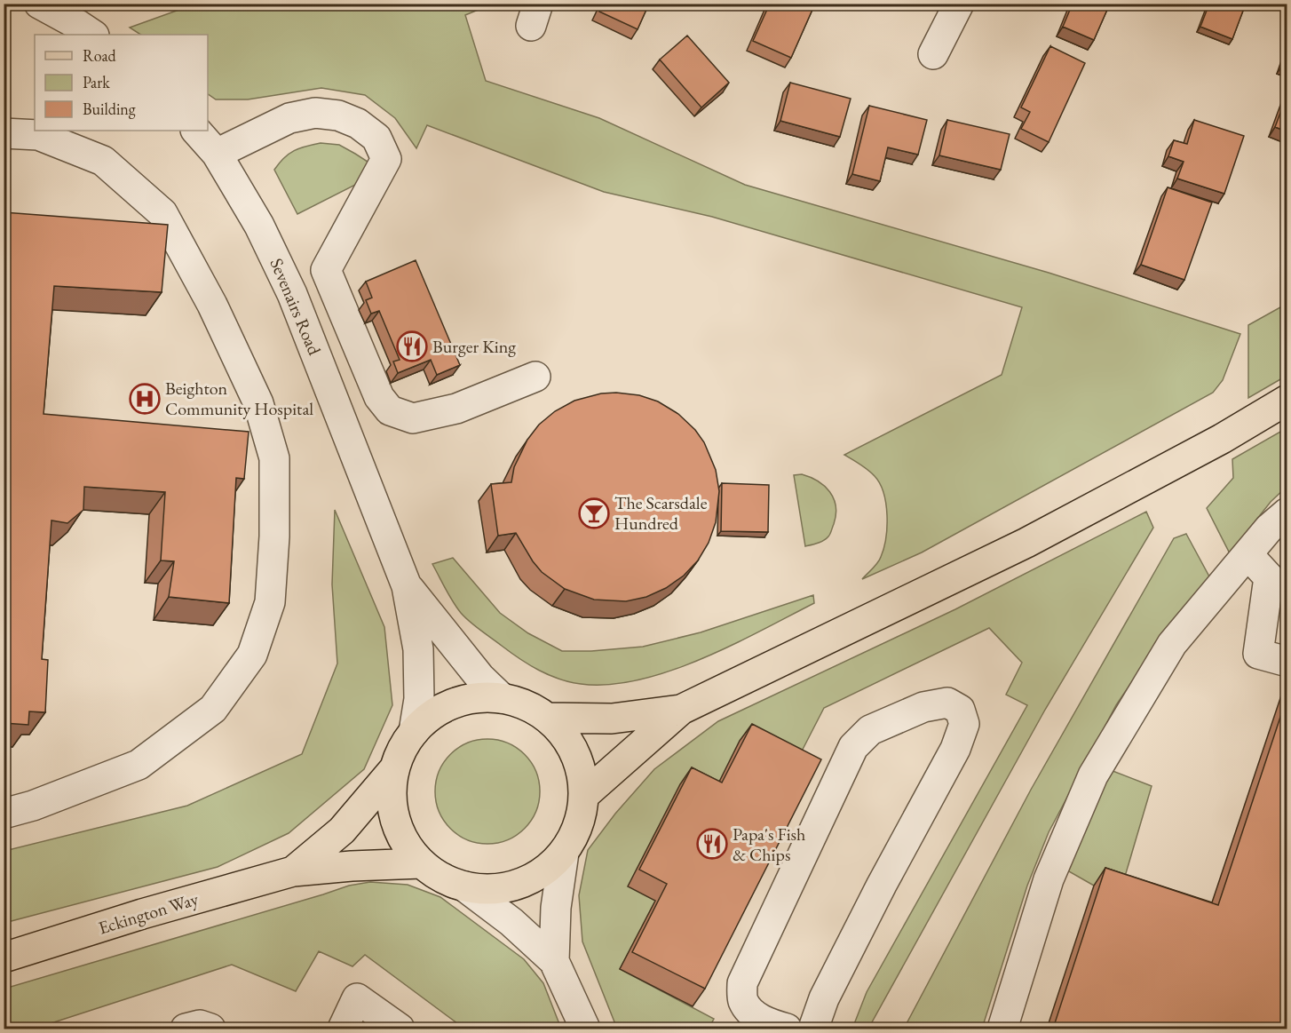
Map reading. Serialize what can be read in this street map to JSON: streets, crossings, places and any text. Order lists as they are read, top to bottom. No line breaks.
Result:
{"streets":{"main road":["Eckington Way"],"street":["Sevenairs Road"]},"places":{"restaurant":["Burger King","Papa's Fish & Chips"],"hospital":["Beighton Community Hospital"],"bar":["The Scarsdale Hundred"]},"legend":["Road","Park","Building"]}
